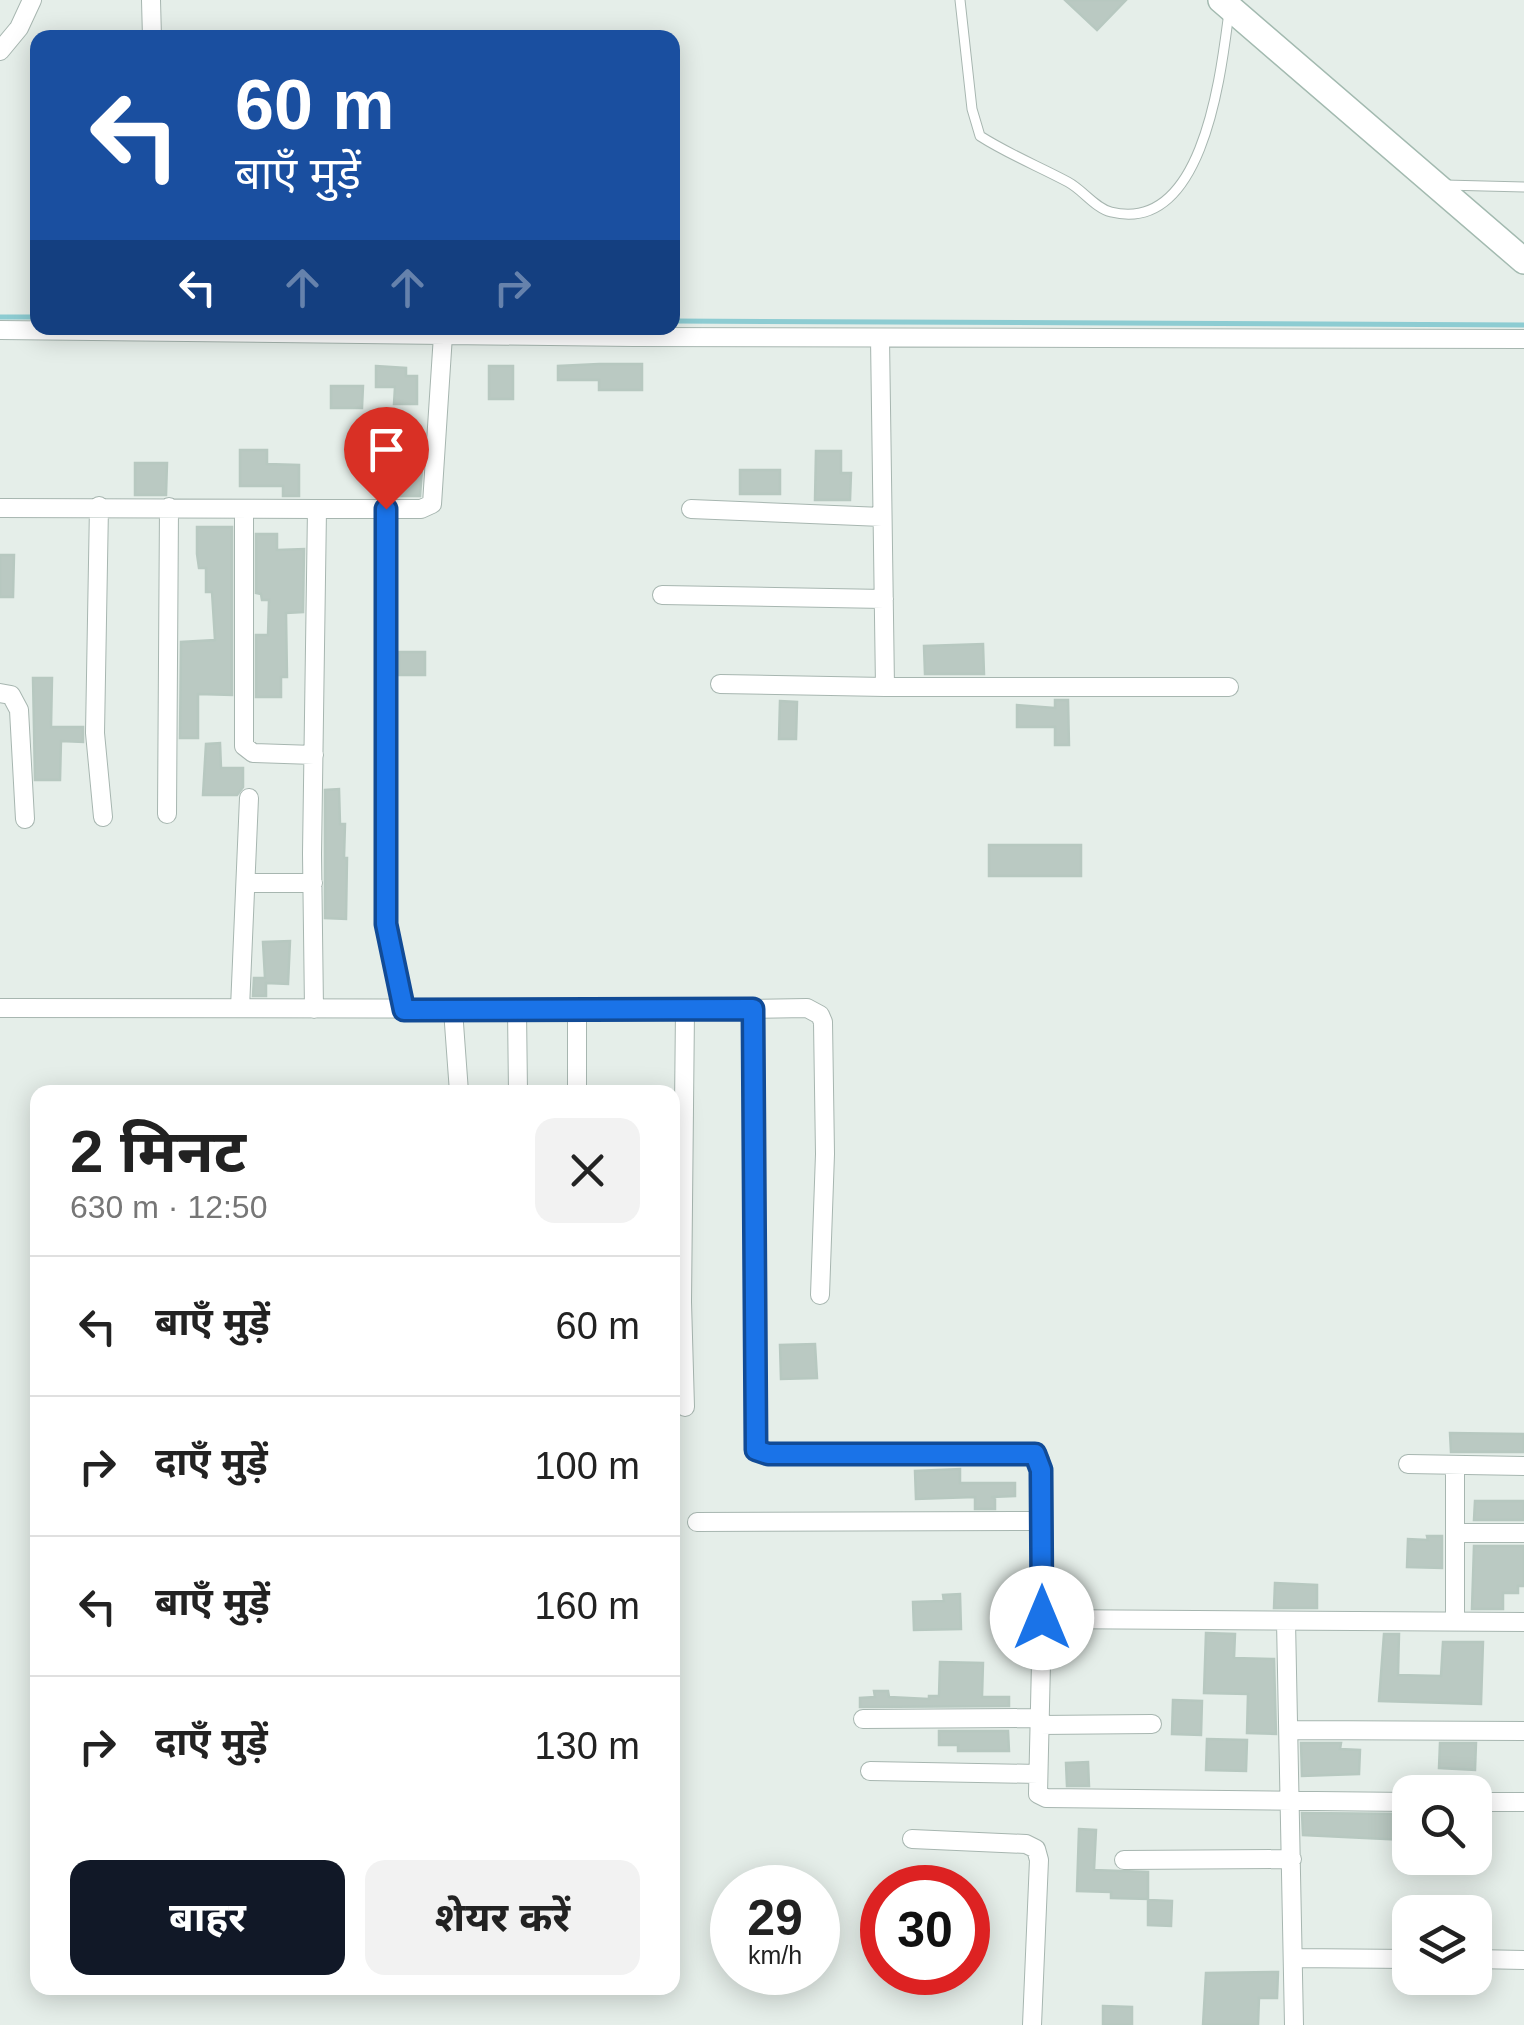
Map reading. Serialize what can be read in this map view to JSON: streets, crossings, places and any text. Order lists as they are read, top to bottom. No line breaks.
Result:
{"page":{"turn":["60 m","बाएँ मुड़ें"],"heading":["2 मिनट","630 m · 12:50"],"list":[{"name":"बाएँ मुड़ें","value":"60 m"},{"name":"दाएँ मुड़ें","value":"100 m"},{"name":"बाएँ मुड़ें","value":"160 m"},{"name":"दाएँ मुड़ें","value":"130 m"}],"buttons":["बाहर","शेयर करें"],"speed":"29 km/h","limit":"30"}}
